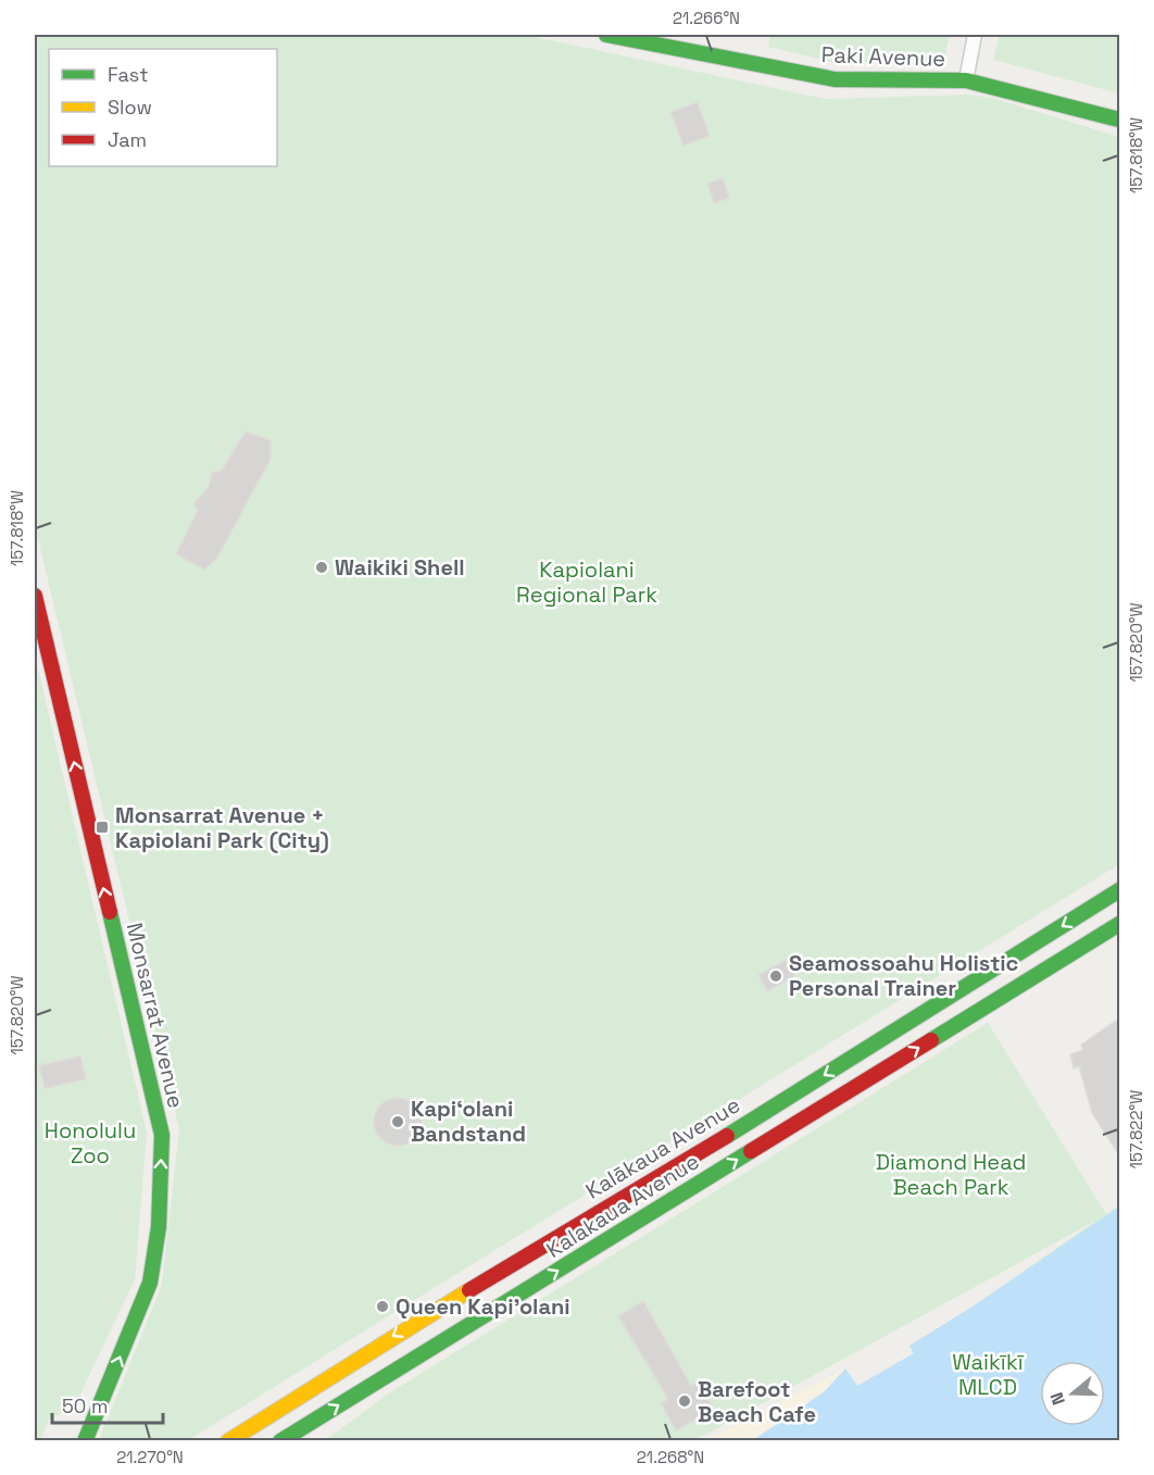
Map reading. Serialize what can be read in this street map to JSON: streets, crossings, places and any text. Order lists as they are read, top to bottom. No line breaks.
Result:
{"streets":{"street":["Paki Avenue","Monsarrat Avenue","Kalākaua Avenue","Kalakaua Avenue"]},"one_way":["Monsarrat Avenue","Kalākaua Avenue","Kalakaua Avenue"],"parks":["Kapiolani Regional Park","Honolulu Zoo","Diamond Head Beach Park","Waikīkī MLCD"],"places":{"other":["Waikiki Shell","Seamossoahu Holistic Personal Trainer","Kapiʻolani Bandstand","Queen Kapi'olani","Barefoot Beach Cafe"],"transit":["Monsarrat Avenue + Kapiolani Park (City)"]},"legend":["Fast","Slow","Jam"],"scale_bar":"50 m","north":"left","coordinates":["21.266°N","157.818°W","157.820°W","157.822°W","21.270°N","21.268°N"]}
